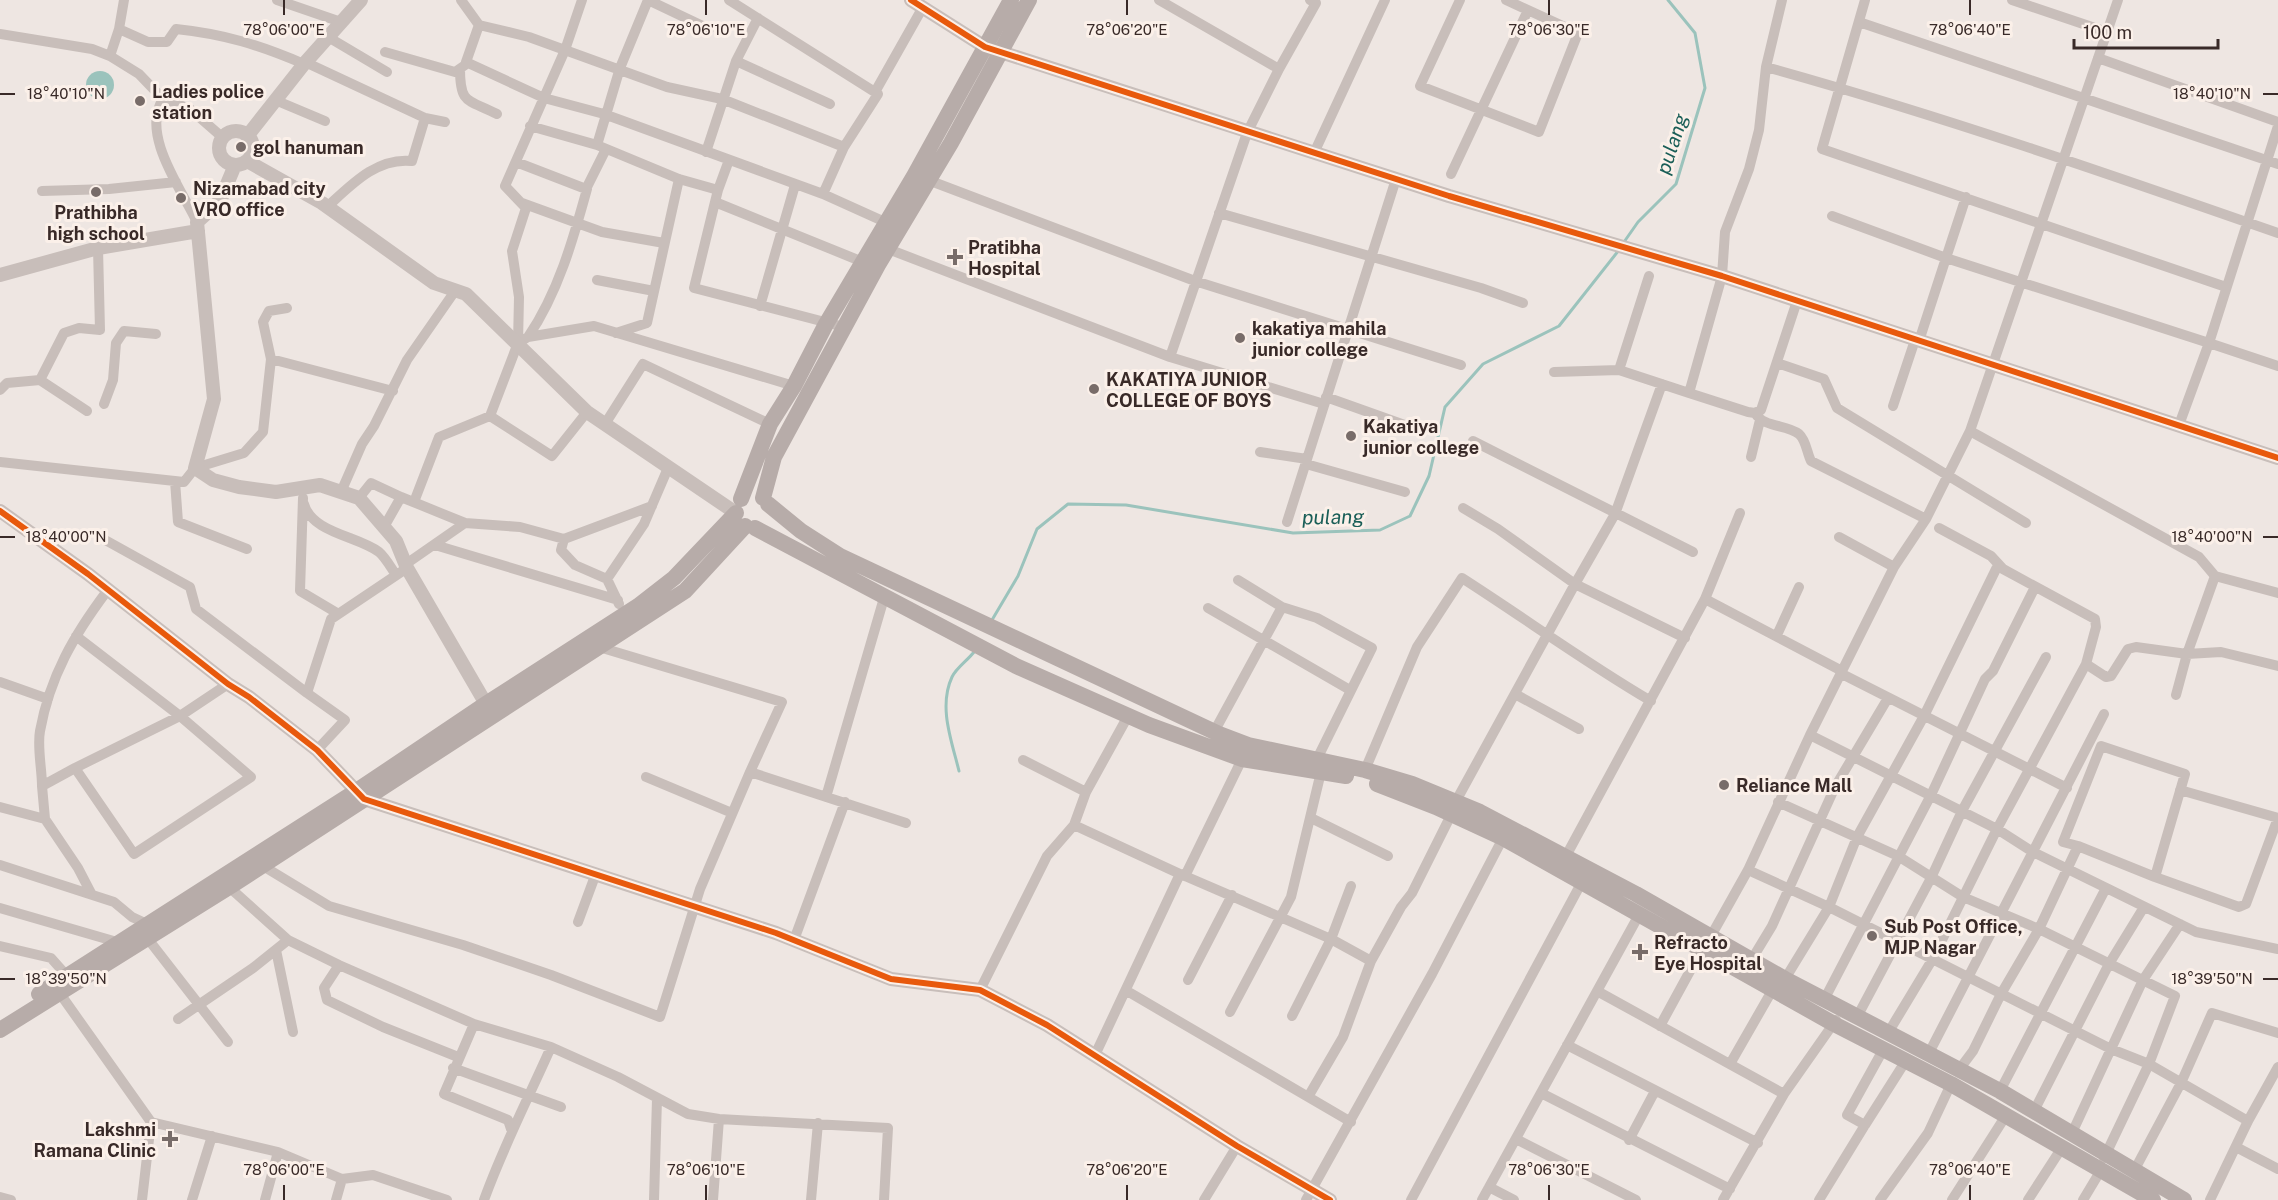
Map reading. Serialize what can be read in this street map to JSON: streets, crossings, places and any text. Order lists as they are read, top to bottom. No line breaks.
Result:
{"water":["pulang"],"places":{"other":["Ladies police station","gol hanuman","Prathibha high school","Nizamabad city VRO office","kakatiya mahila junior college","KAKATIYA JUNIOR COLLEGE OF BOYS","Kakatiya junior college","Reliance Mall","Sub Post Office, MJP Nagar"],"health":["Pratibha Hospital","Refracto Eye Hospital","Lakshmi Ramana Clinic"]},"scale_bar":"100 m","coordinates":["78°06'00\"E","78°06'10\"E","78°06'20\"E","78°06'30\"E","78°06'40\"E","18°40'10\"N","18°40'00\"N","18°39'50\"N"]}
